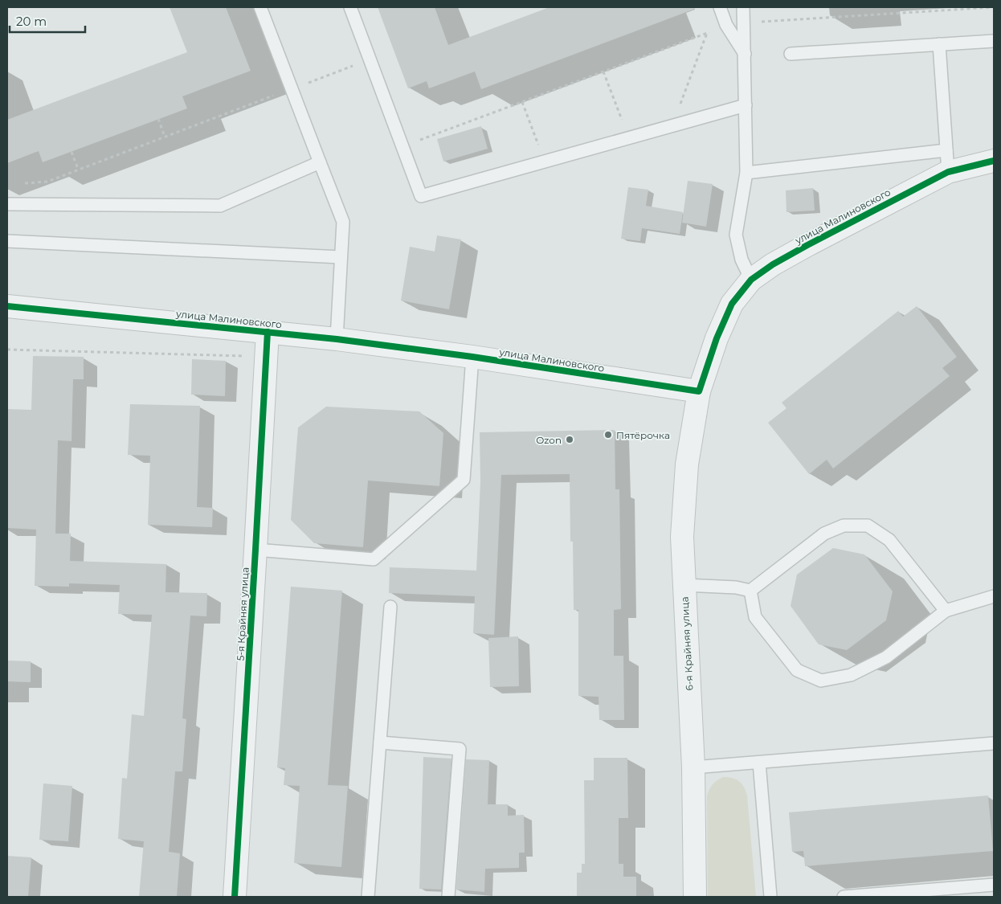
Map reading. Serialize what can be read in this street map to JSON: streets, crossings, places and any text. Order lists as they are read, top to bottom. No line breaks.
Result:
{"streets":{"street":["улица Малиновского","5-я Крайняя улица","6-я Крайняя улица"]},"crossings":[["улица Малиновского","5-я Крайняя улица"],["улица Малиновского","6-я Крайняя улица"]],"places":["Пятёрочка","Ozon"],"scale_bar":"20 m"}
